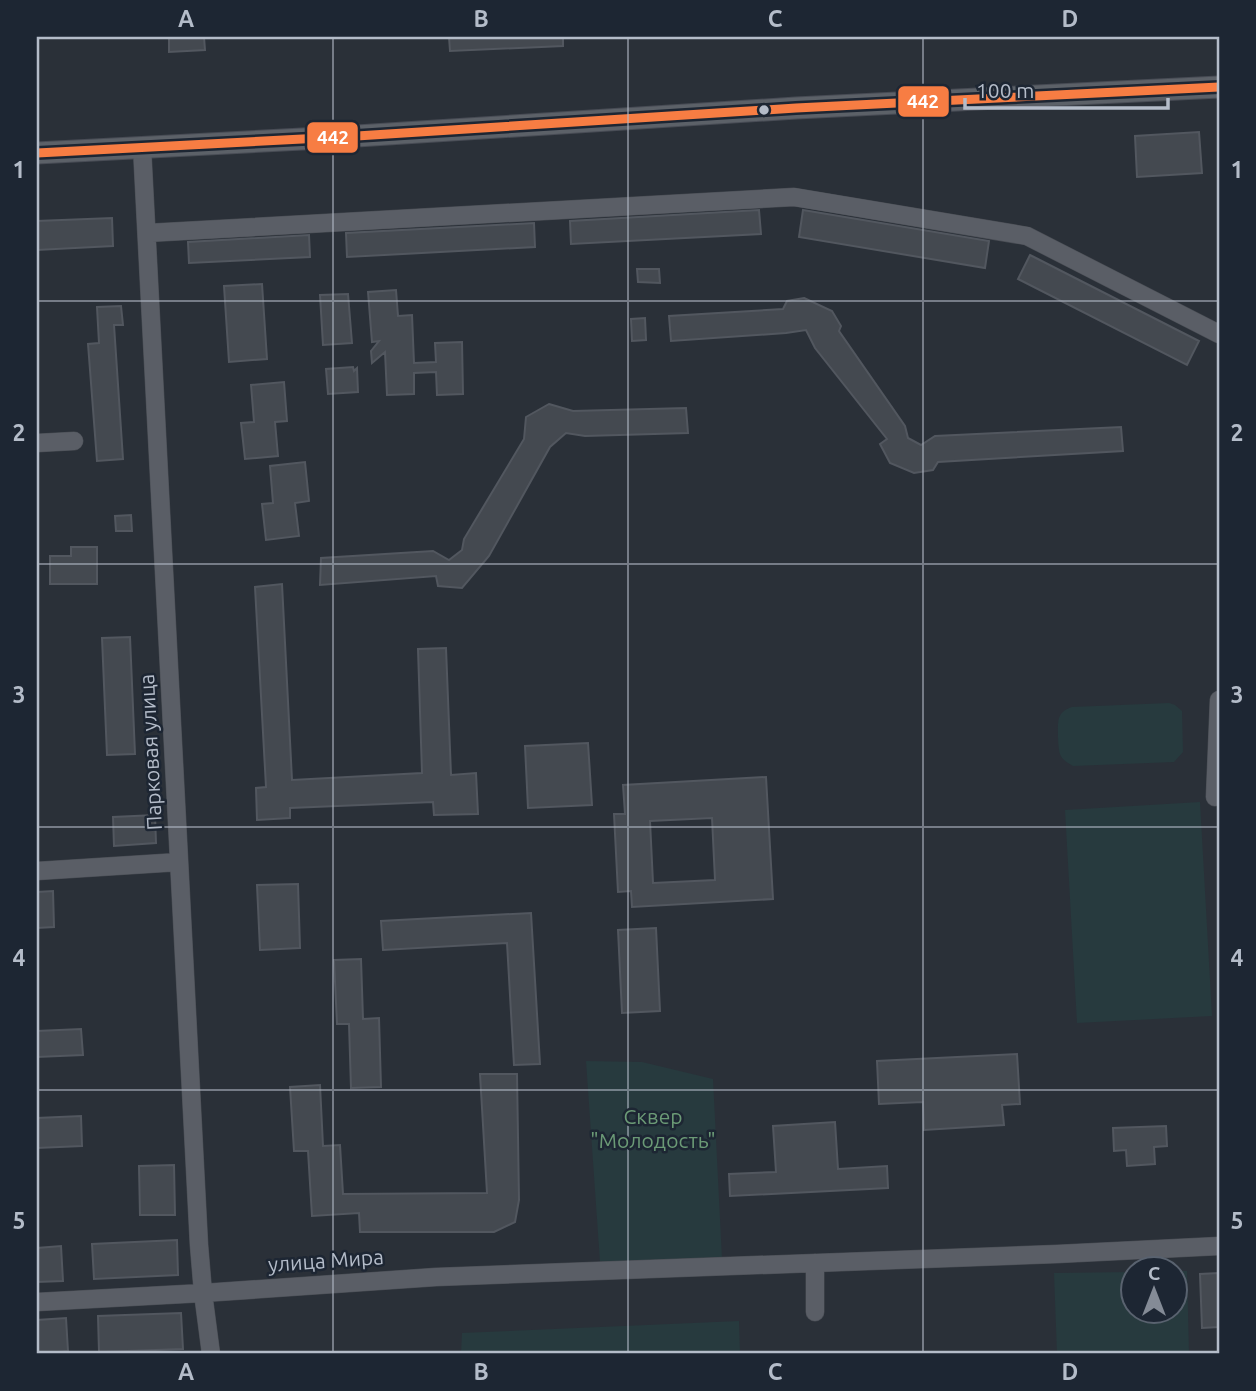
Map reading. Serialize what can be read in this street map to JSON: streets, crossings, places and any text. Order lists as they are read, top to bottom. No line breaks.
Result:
{"streets":{"street":["Парковая улица","улица Мира"]},"crossings":[["Парковая улица","улица Мира"]],"parks":["Сквер \"Молодость\""],"lines":["transit line 442"],"scale_bar":"100 m","north":"top","grid":{"columns":["A","B","C","D"],"rows":["1","2","3","4","5"]}}
